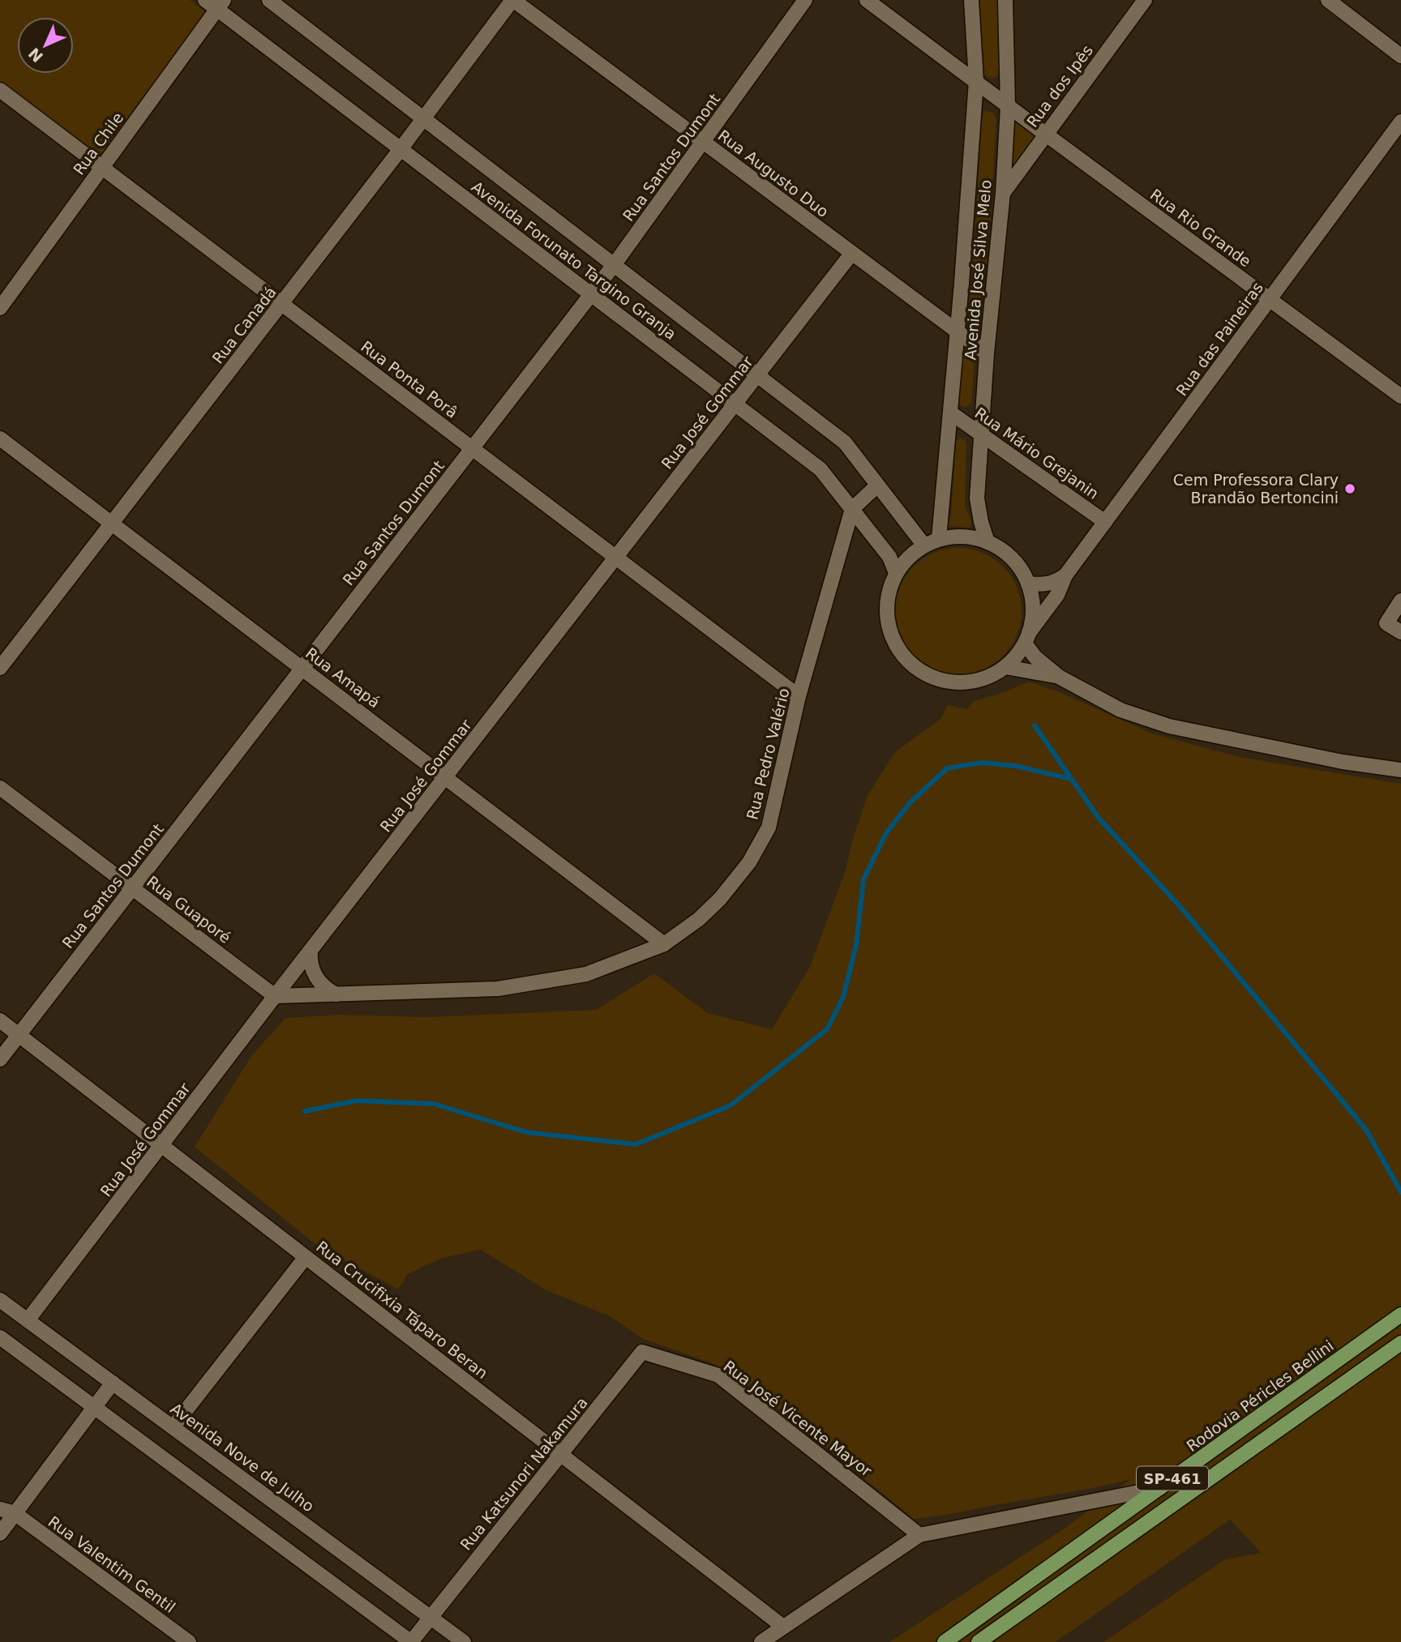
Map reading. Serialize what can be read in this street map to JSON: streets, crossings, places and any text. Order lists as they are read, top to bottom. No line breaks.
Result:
{"streets":{"main road":["Rodovia Péricles Bellini","SP-461"],"street":["Rua dos Ipês","Rua Chile","Rua Santos Dumont","Rua Augusto Duo","Rua Rio Grande","Avenida Forunato Targino Granja","Avenida José Silva Melo","Rua Canadá","Rua das Paineiras","Rua Ponta Porâ","Rua José Gommar","Rua Mário Grejanin","Rua Amapá","Rua Pedro Valério","Rua Guaporé","Rua Crucifixia Táparo Beran","Rua José Vicente Mayor","Avenida Nove de Julho","Rua Katsunori Nakamura","Rua Valentim Gentil"]},"crossings":[["Rua dos Ipês","Rua Rio Grande"],["Rua dos Ipês","Avenida José Silva Melo"],["Rua Chile","Avenida Forunato Targino Granja"],["Rua Chile","Rua Ponta Porâ"],["Rua Santos Dumont","Rua Augusto Duo"],["Rua Santos Dumont","Avenida Forunato Targino Granja"],["Rua Santos Dumont","Rua Ponta Porâ"],["Rua Santos Dumont","Rua Amapá"],["Rua Santos Dumont","Rua Guaporé"],["Rua Santos Dumont","Rua Crucifixia Táparo Beran"],["Rua Augusto Duo","Avenida José Silva Melo"],["Rua Augusto Duo","Rua Canadá"],["Rua Augusto Duo","Rua José Gommar"],["Rua Rio Grande","Avenida José Silva Melo"],["Rua Rio Grande","Rua das Paineiras"],["Avenida Forunato Targino Granja","Avenida José Silva Melo"],["Avenida Forunato Targino Granja","Rua Canadá"],["Avenida Forunato Targino Granja","Rua das Paineiras"],["Avenida Forunato Targino Granja","Rua José Gommar"],["Avenida Forunato Targino Granja","Rua Pedro Valério"],["Avenida José Silva Melo","Rua das Paineiras"],["Avenida José Silva Melo","Rua Mário Grejanin"],["Rua Canadá","Rua Ponta Porâ"],["Rua Canadá","Rua Amapá"],["Rua das Paineiras","Rua Mário Grejanin"],["Rua Ponta Porâ","Rua José Gommar"],["Rua Ponta Porâ","Rua Pedro Valério"],["Rua José Gommar","Rua Amapá"],["Rua José Gommar","Rua Pedro Valério"],["Rua José Gommar","Rua Guaporé"],["Rua José Gommar","Rua Crucifixia Táparo Beran"],["Rua José Gommar","Avenida Nove de Julho"],["Rua Amapá","Rua Pedro Valério"],["Rua Pedro Valério","Rua Guaporé"],["Rua Crucifixia Táparo Beran","Rua Katsunori Nakamura"],["Rua José Vicente Mayor","Rua Katsunori Nakamura"],["Avenida Nove de Julho","Rua Katsunori Nakamura"]],"places":["Cem Professora Clary Brandão Bertoncini"],"north":"bottom left"}
